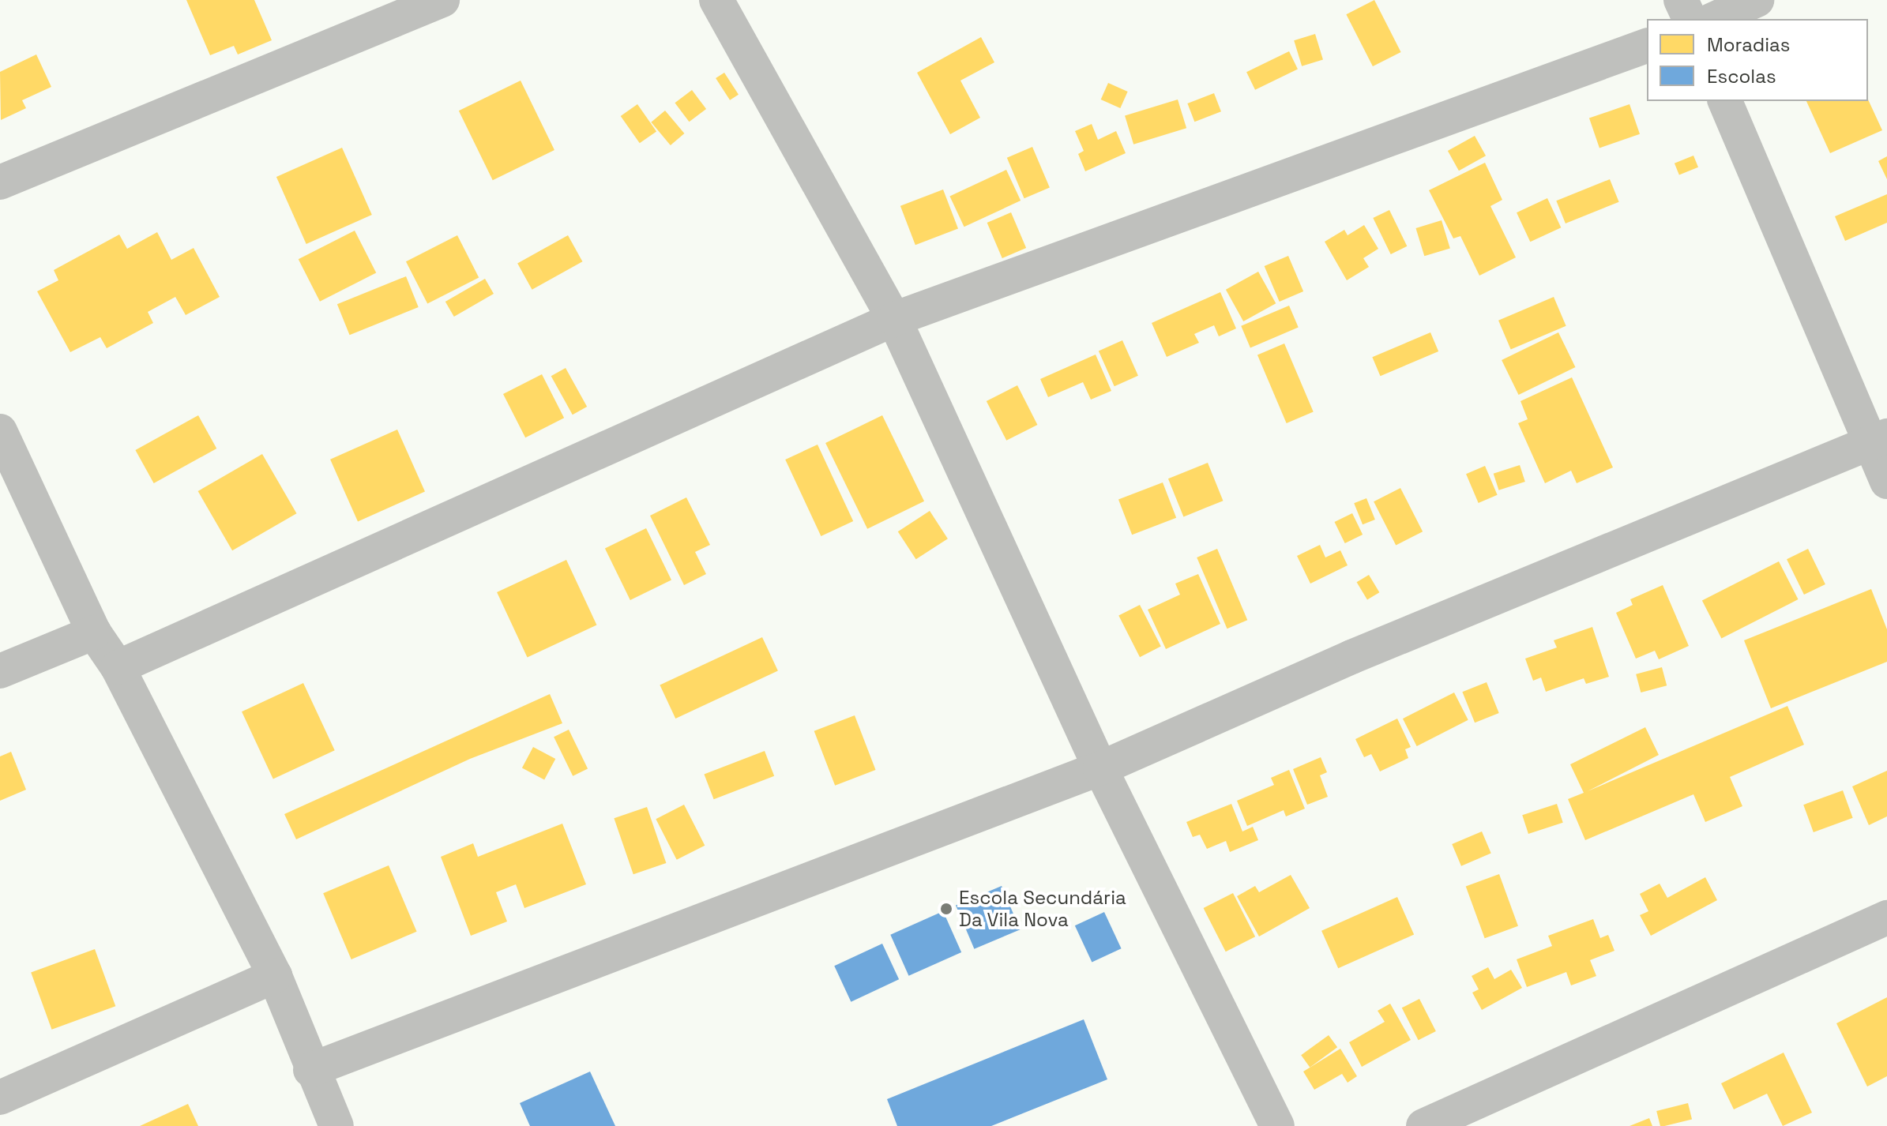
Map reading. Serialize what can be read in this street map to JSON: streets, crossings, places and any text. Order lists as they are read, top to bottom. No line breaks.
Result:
{"places":["Escola Secundária Da Vila Nova"],"legend":["Moradias","Escolas"]}
